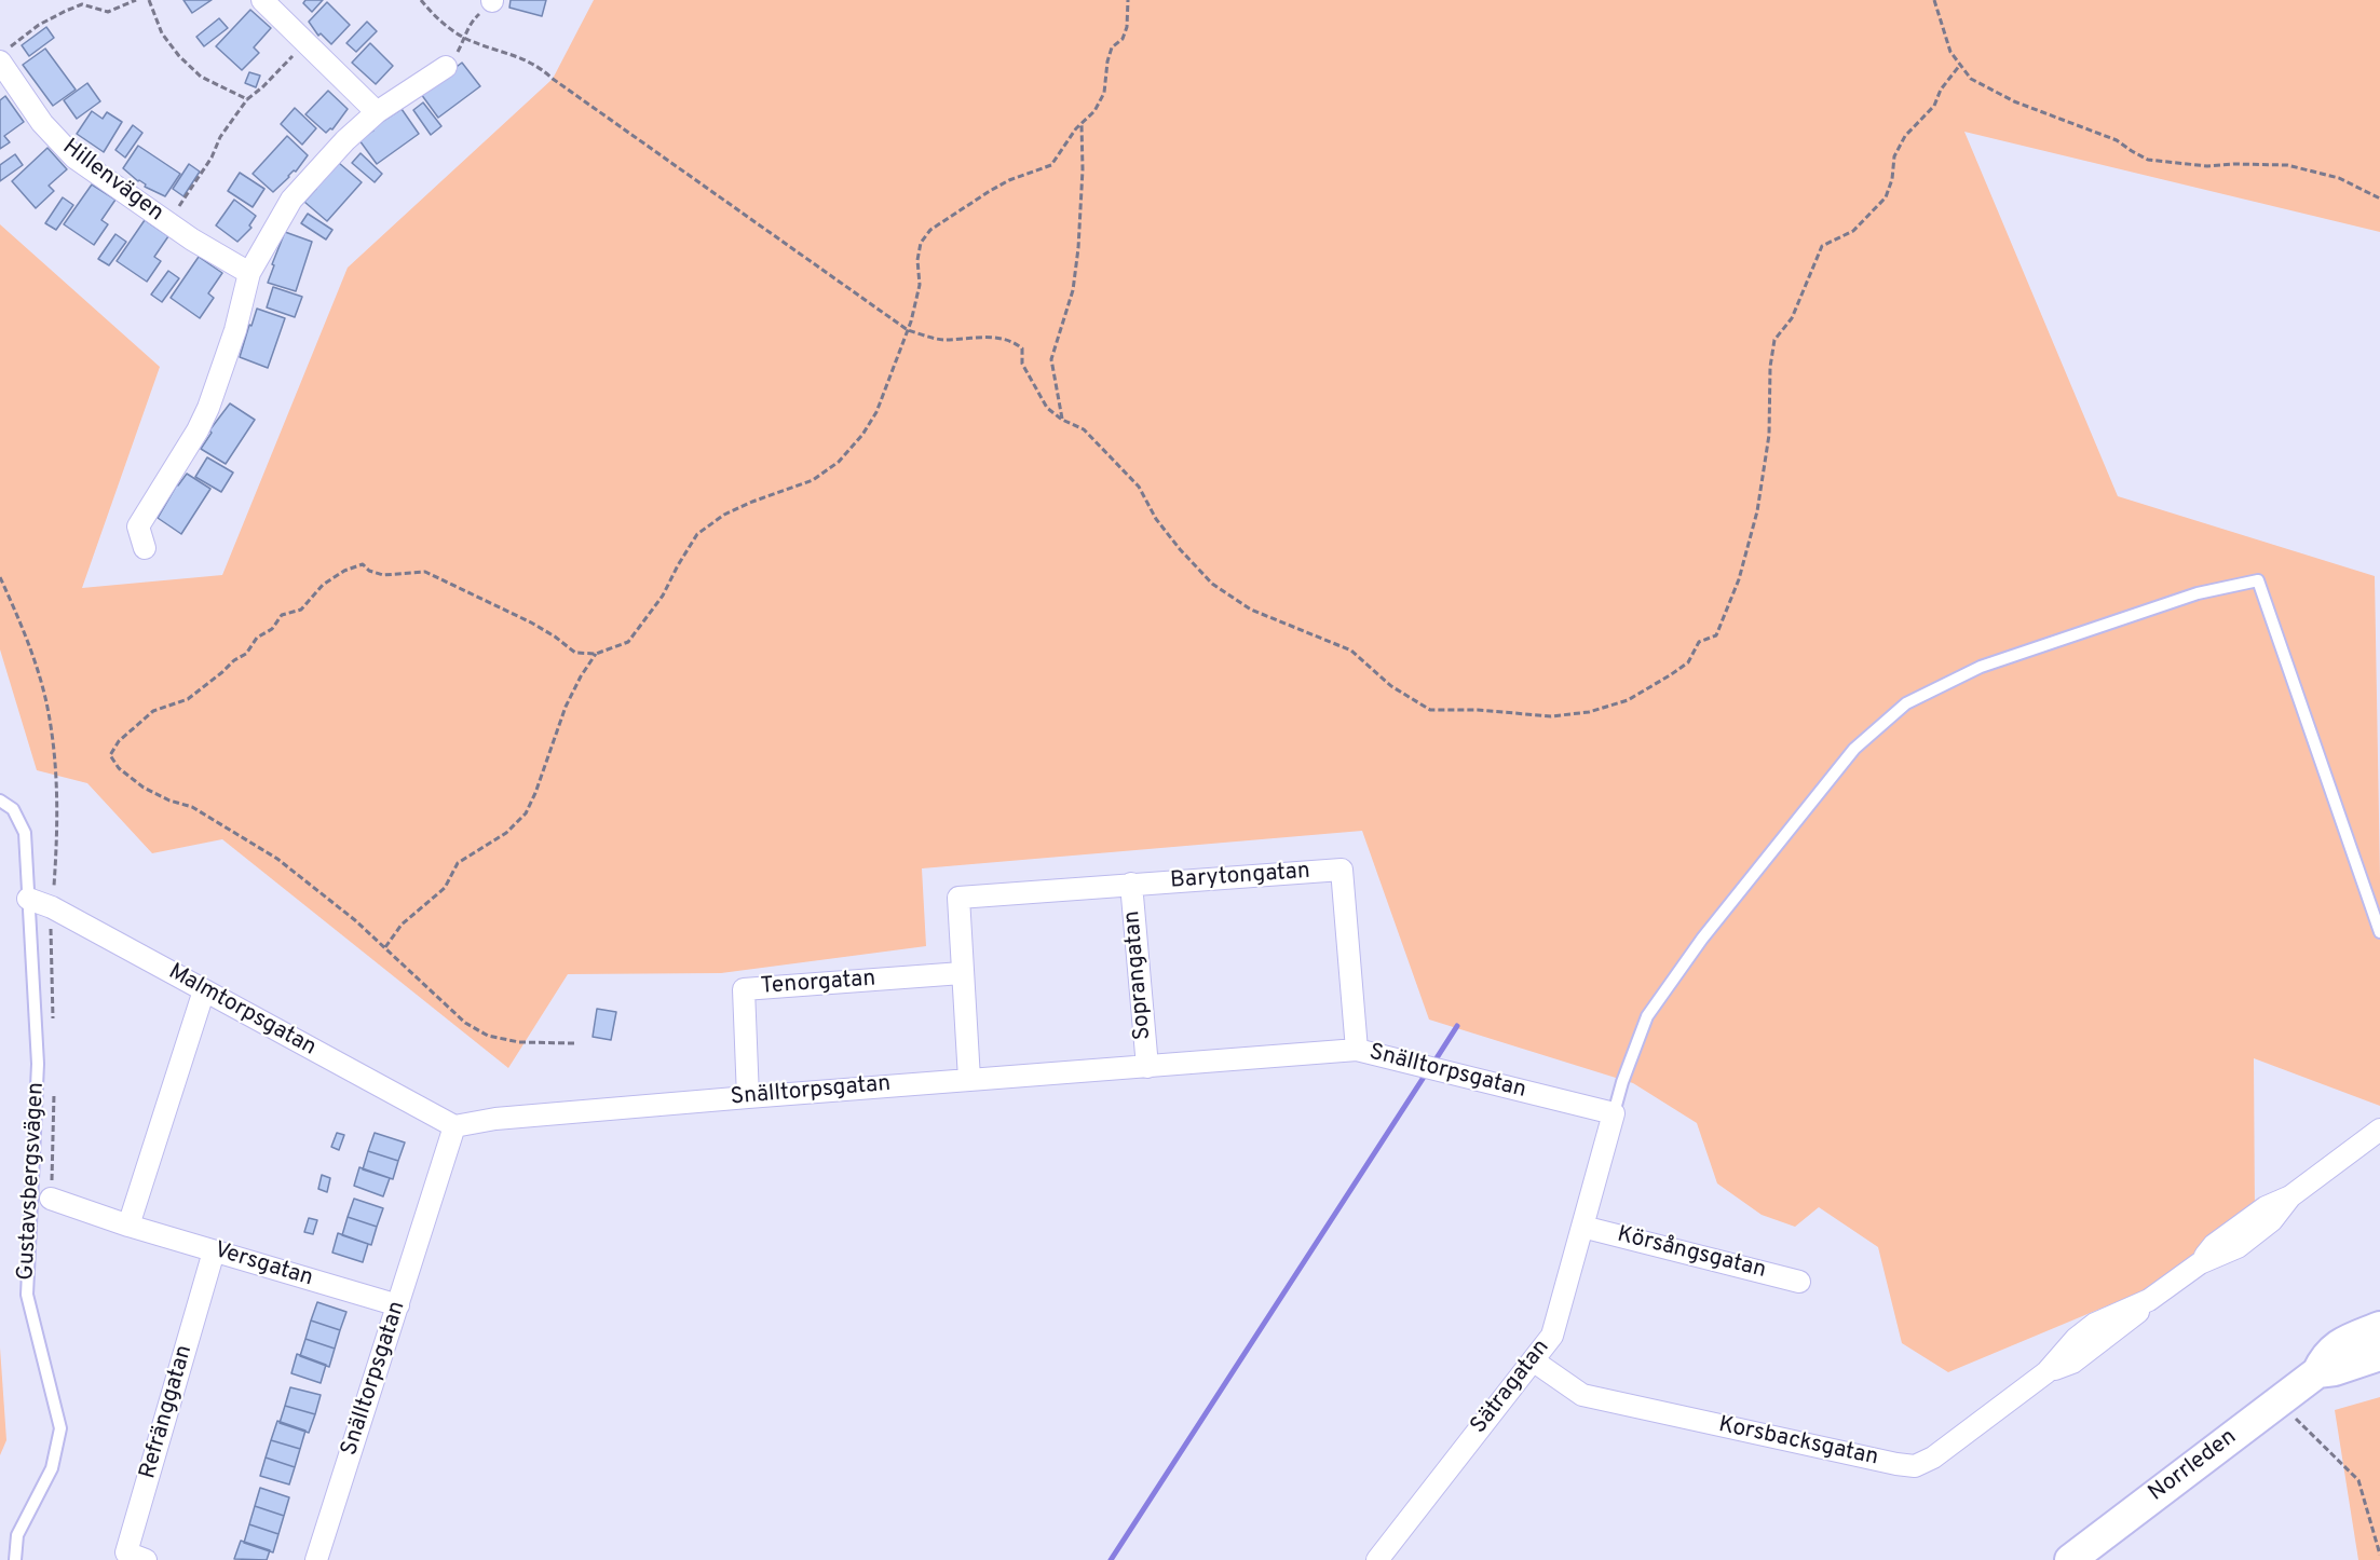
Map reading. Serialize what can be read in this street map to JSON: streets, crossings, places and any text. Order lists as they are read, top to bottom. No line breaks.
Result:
{"streets":{"main road":["Norrleden"],"street":["Hillenvägen","Barytongatan","Soprangatan","Tenorgatan","Malmtorpsgatan","Snälltorpsgatan","Körsångsgatan","Versgatan","Sätragatan","Refränggatan","Korsbacksgatan"],"lane":["Gustavsbergsvägen"]},"crossings":[["Barytongatan","Soprangatan"],["Barytongatan","Tenorgatan"],["Barytongatan","Snälltorpsgatan"],["Soprangatan","Snälltorpsgatan"],["Tenorgatan","Snälltorpsgatan"],["Malmtorpsgatan","Snälltorpsgatan"],["Malmtorpsgatan","Gustavsbergsvägen"],["Snälltorpsgatan","Versgatan"],["Snälltorpsgatan","Sätragatan"],["Körsångsgatan","Sätragatan"],["Versgatan","Refränggatan"],["Sätragatan","Korsbacksgatan"]]}
